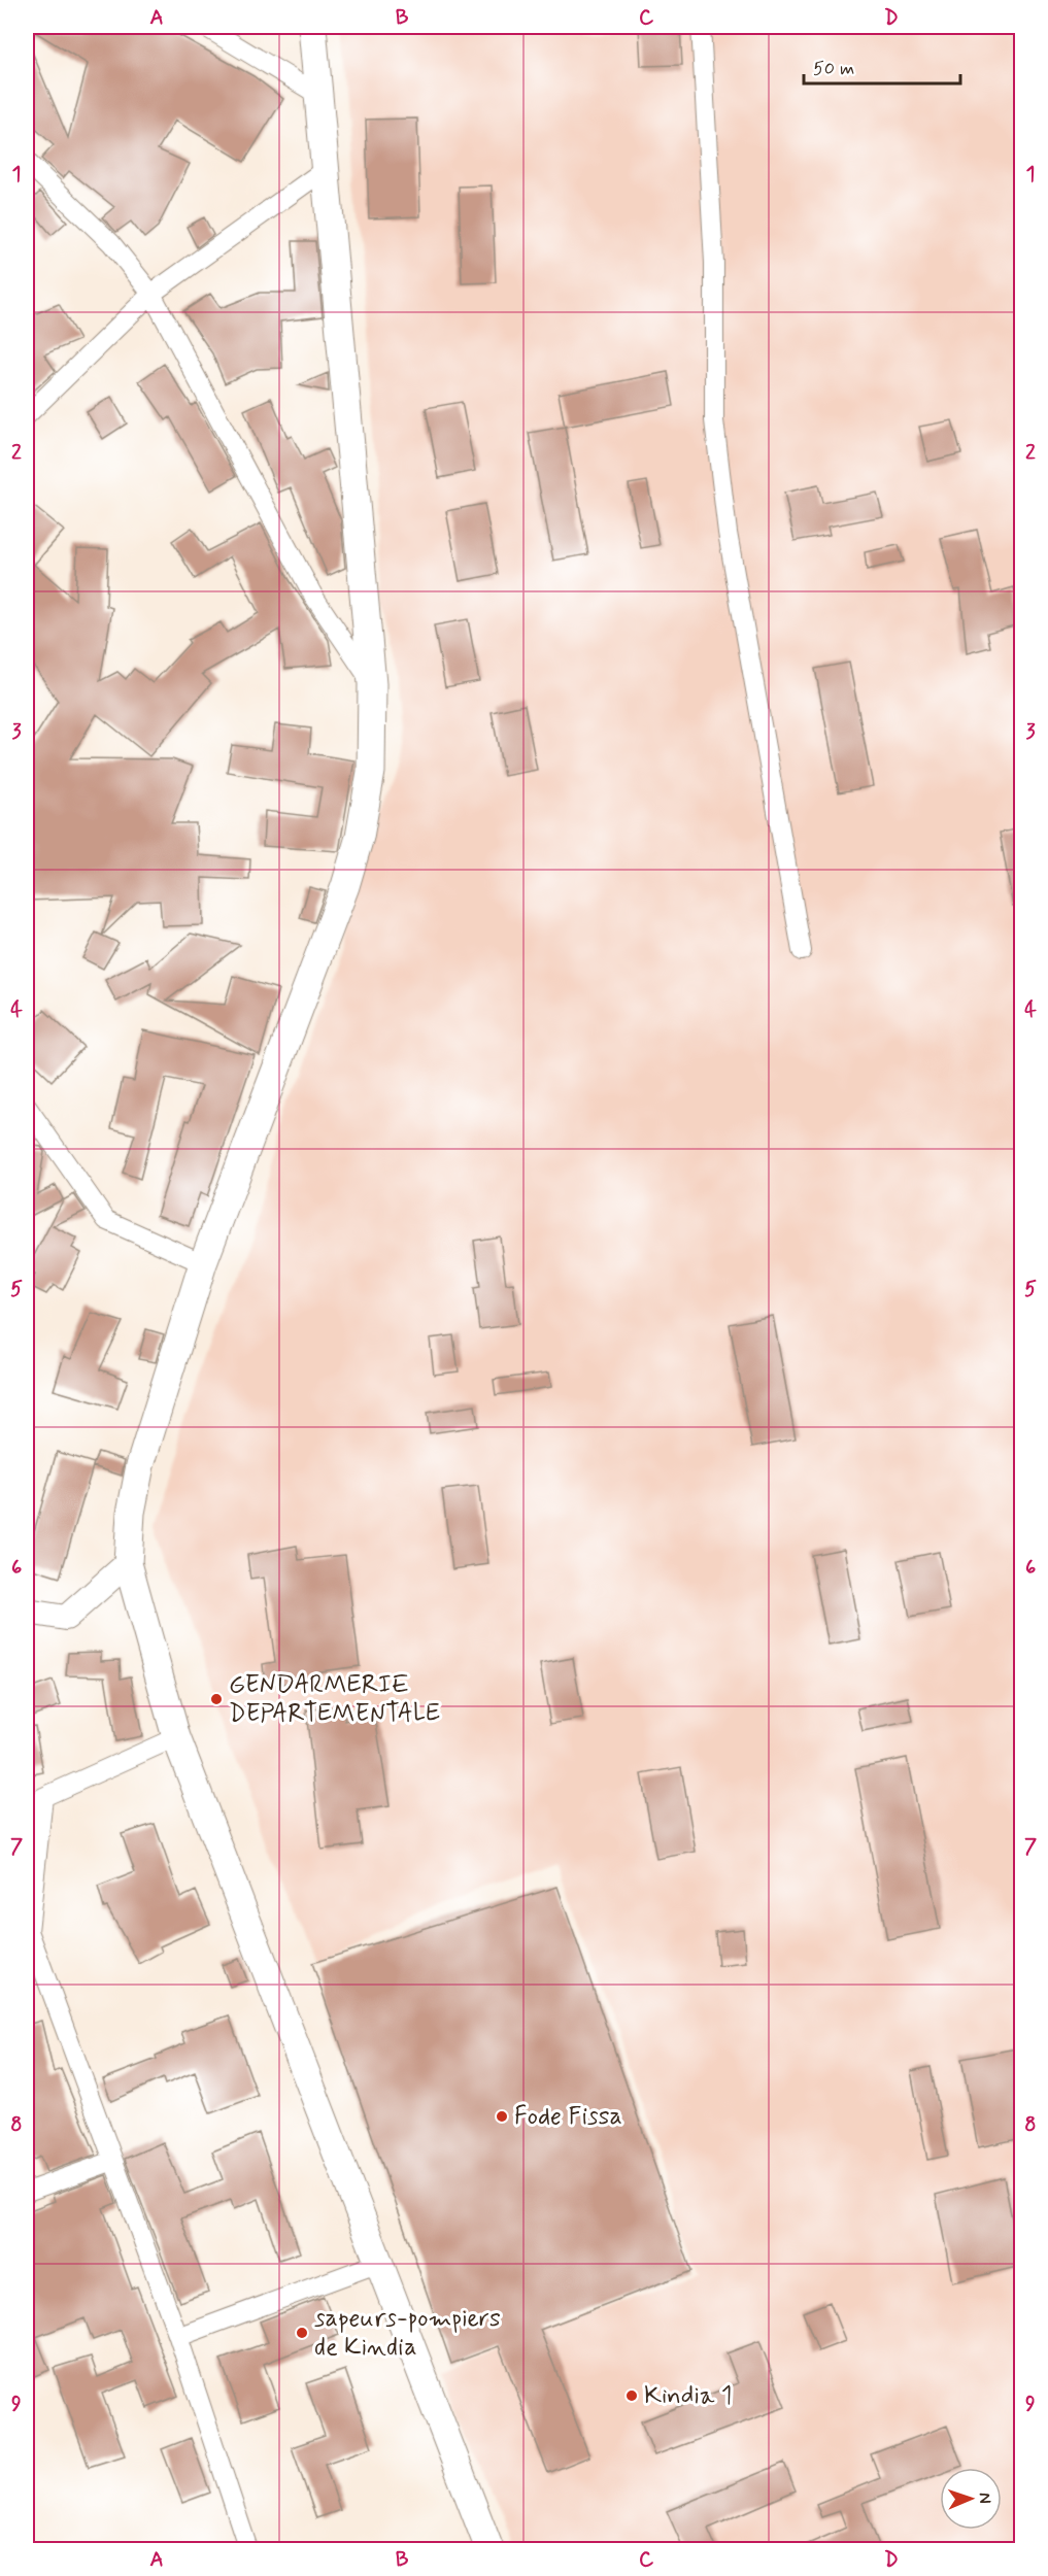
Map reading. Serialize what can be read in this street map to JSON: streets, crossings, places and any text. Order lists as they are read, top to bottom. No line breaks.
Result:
{"places":["GENDARMERIE DEPARTEMENTALE","Fode Fissa","sapeurs-pompiers de Kindia","Kindia 1"],"scale_bar":"50 m","north":"right","grid":{"columns":["A","B","C","D"],"rows":["1","2","3","4","5","6","7","8","9"]}}
